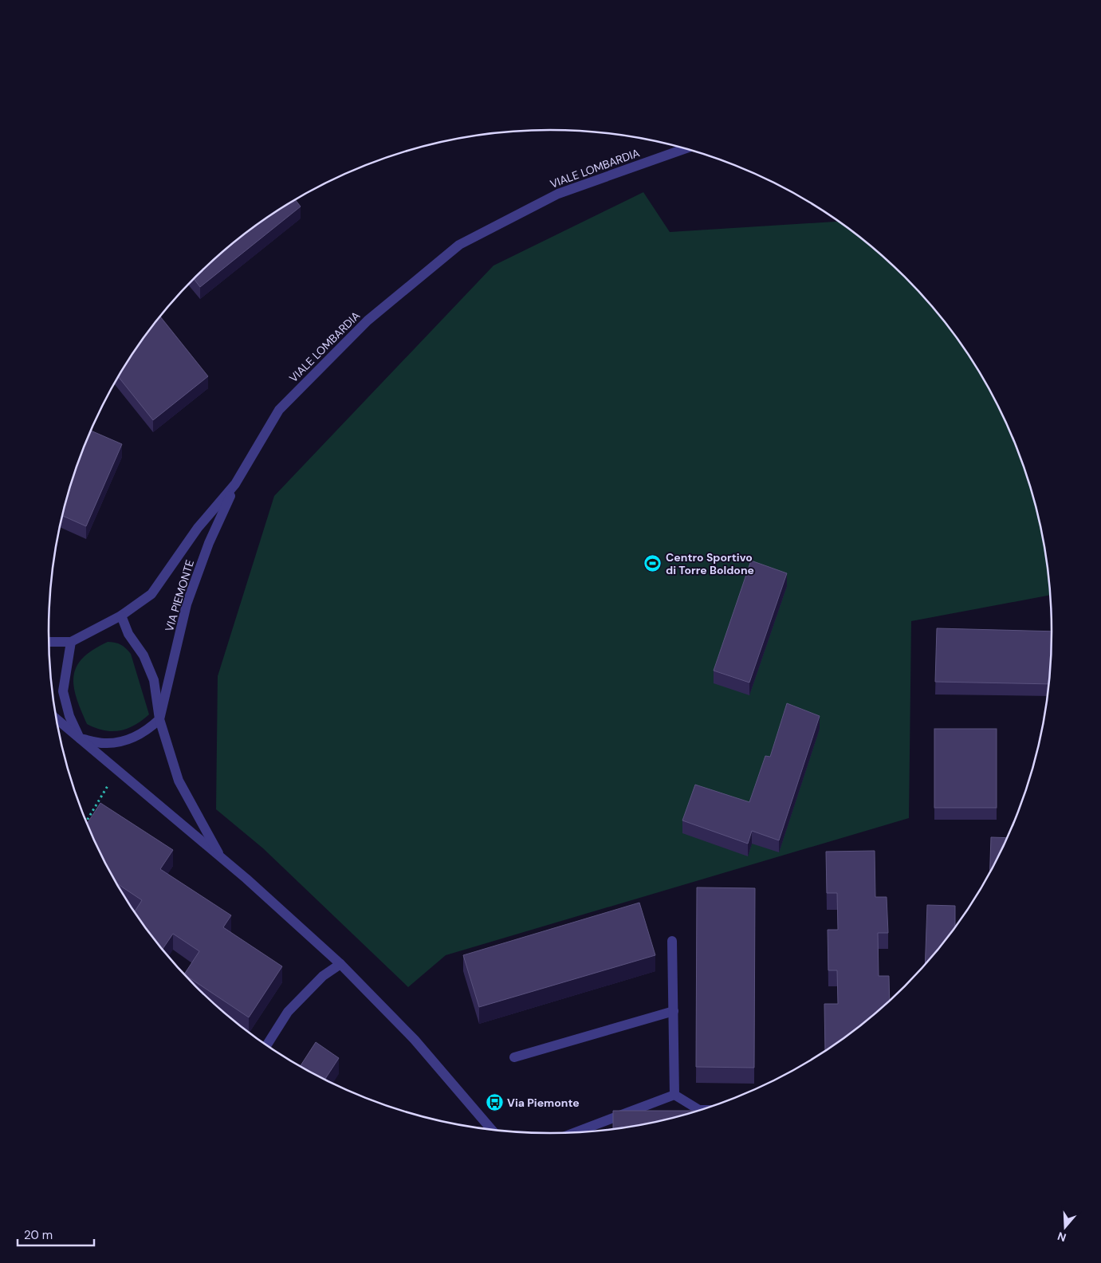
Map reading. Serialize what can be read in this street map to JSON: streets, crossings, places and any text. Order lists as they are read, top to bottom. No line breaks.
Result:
{"streets":{"street":["VIALE LOMBARDIA","VIA PIEMONTE"]},"crossings":[["VIALE LOMBARDIA","VIA PIEMONTE"]],"places":{"sports":["Centro Sportivo di Torre Boldone"],"bus stop":["Via Piemonte"]},"scale_bar":"20 m","north":"bottom"}
